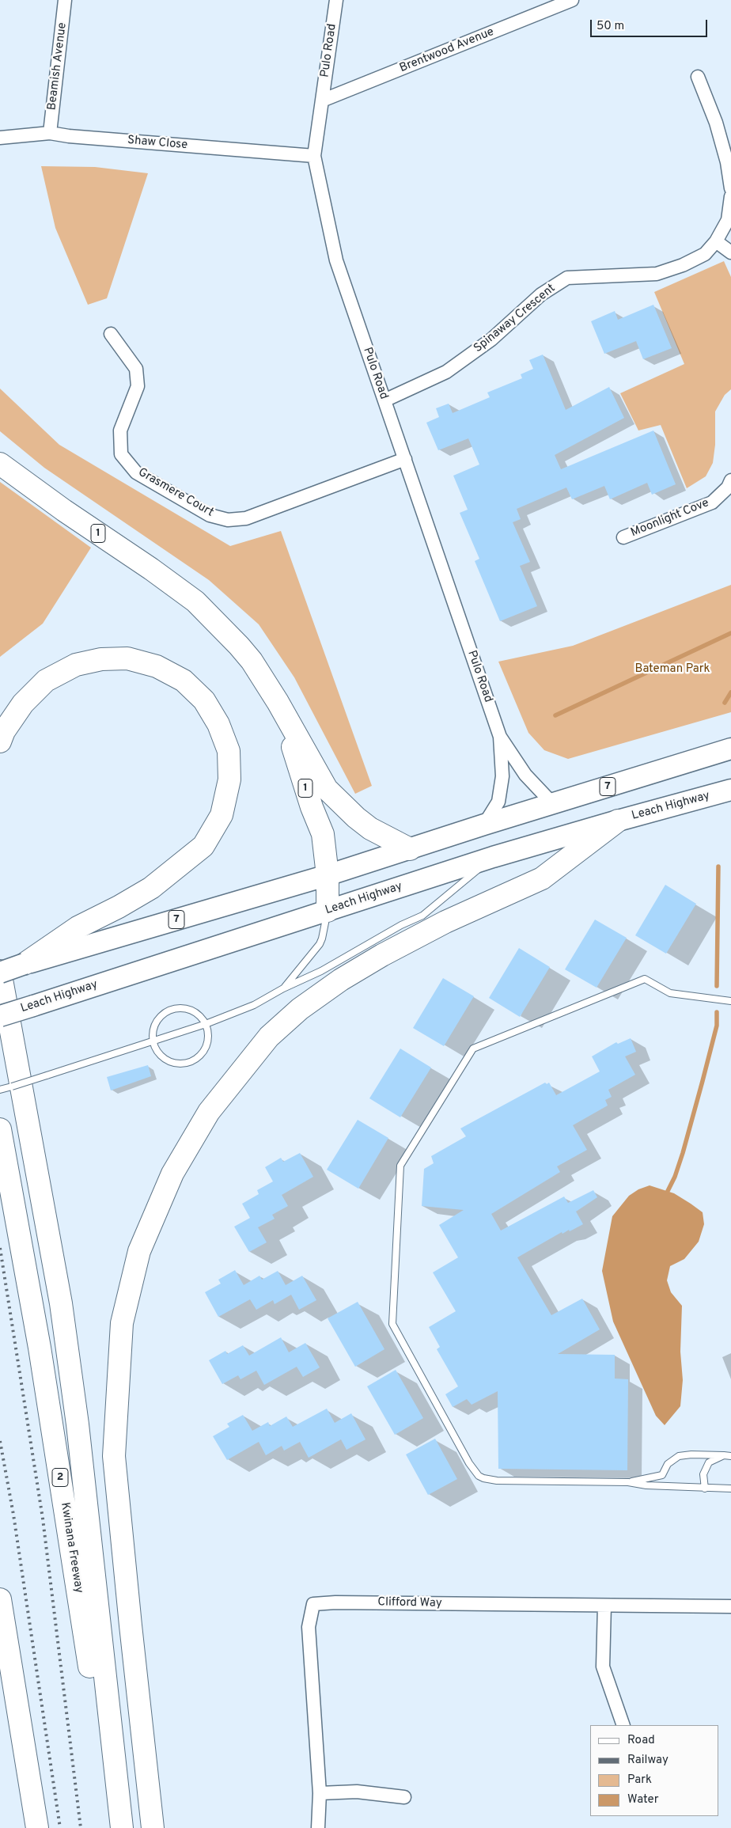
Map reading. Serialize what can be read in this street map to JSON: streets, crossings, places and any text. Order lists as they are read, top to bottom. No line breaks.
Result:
{"streets":{"highway":["1","7","Leach Highway","2","Kwinana Freeway"],"street":["Pulo Road","Brentwood Avenue","Beamish Avenue","Shaw Close","Spinaway Crescent","Grasmere Court","Moonlight Cove","Clifford Way"]},"crossings":[["Pulo Road","Brentwood Avenue"],["Pulo Road","Shaw Close"],["Pulo Road","Spinaway Crescent"],["Pulo Road","Grasmere Court"],["Pulo Road","7"],["Beamish Avenue","Shaw Close"],["1","7"],["1","Leach Highway"]],"parks":["Bateman Park"],"legend":["Road","Railway","Park","Water"],"scale_bar":"50 m"}
